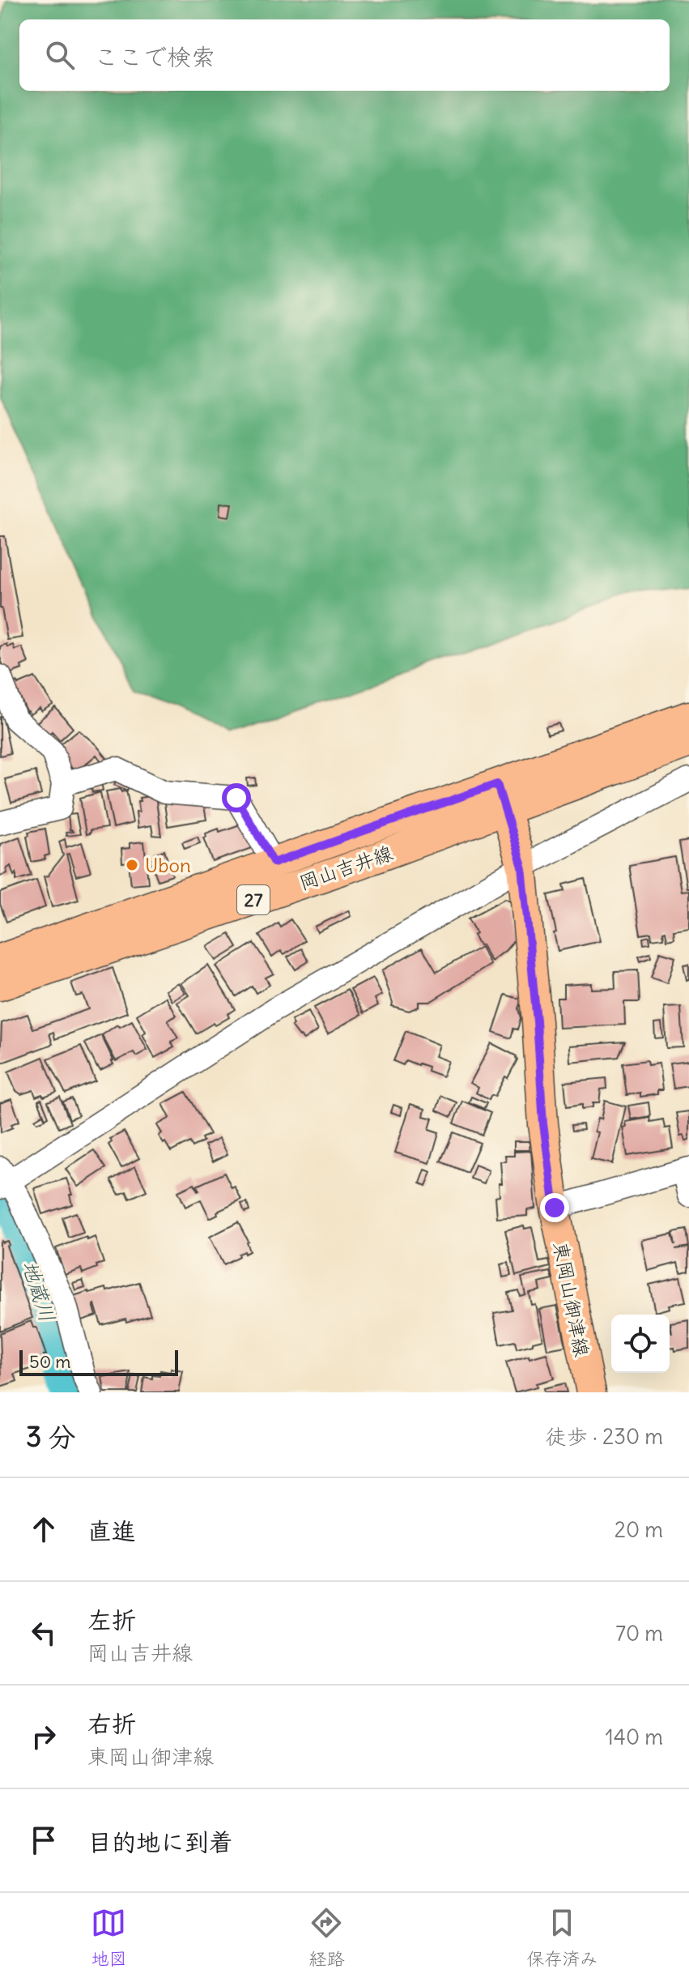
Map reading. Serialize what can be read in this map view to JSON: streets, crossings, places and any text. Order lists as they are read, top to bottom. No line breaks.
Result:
{"streets":{"main road":["岡山吉井線","27","東岡山御津線"]},"crossings":[["岡山吉井線","東岡山御津線"]],"water":["地蔵川"],"places":["Ubon"],"scale_bar":"50 m","page":{"search":"ここで検索","scale":"50 m","heading":["3 分","徒歩 · 230 m"],"list":[["直進","20 m"],["左折","岡山吉井線","70 m"],["右折","東岡山御津線","140 m"],"目的地に到着"],"nav":["地図","経路","保存済み"]}}
